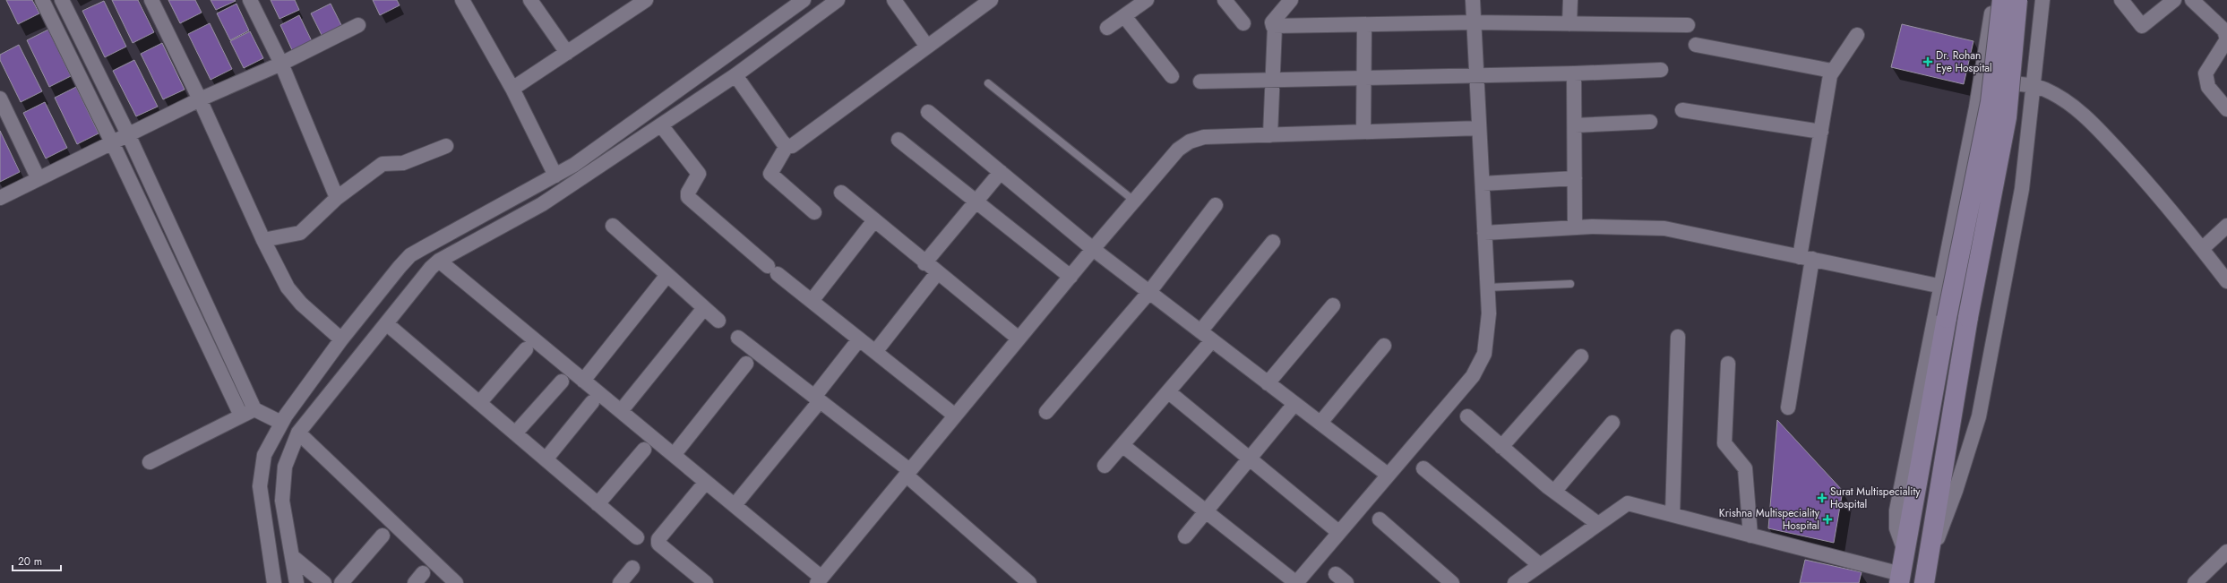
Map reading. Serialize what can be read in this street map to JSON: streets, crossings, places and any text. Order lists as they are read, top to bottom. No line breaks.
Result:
{"places":{"health":["Dr. Rohan Eye Hospital","Surat Multispeciality Hospital","Krishna Multispeciality Hospital"]},"scale_bar":"20 m"}
